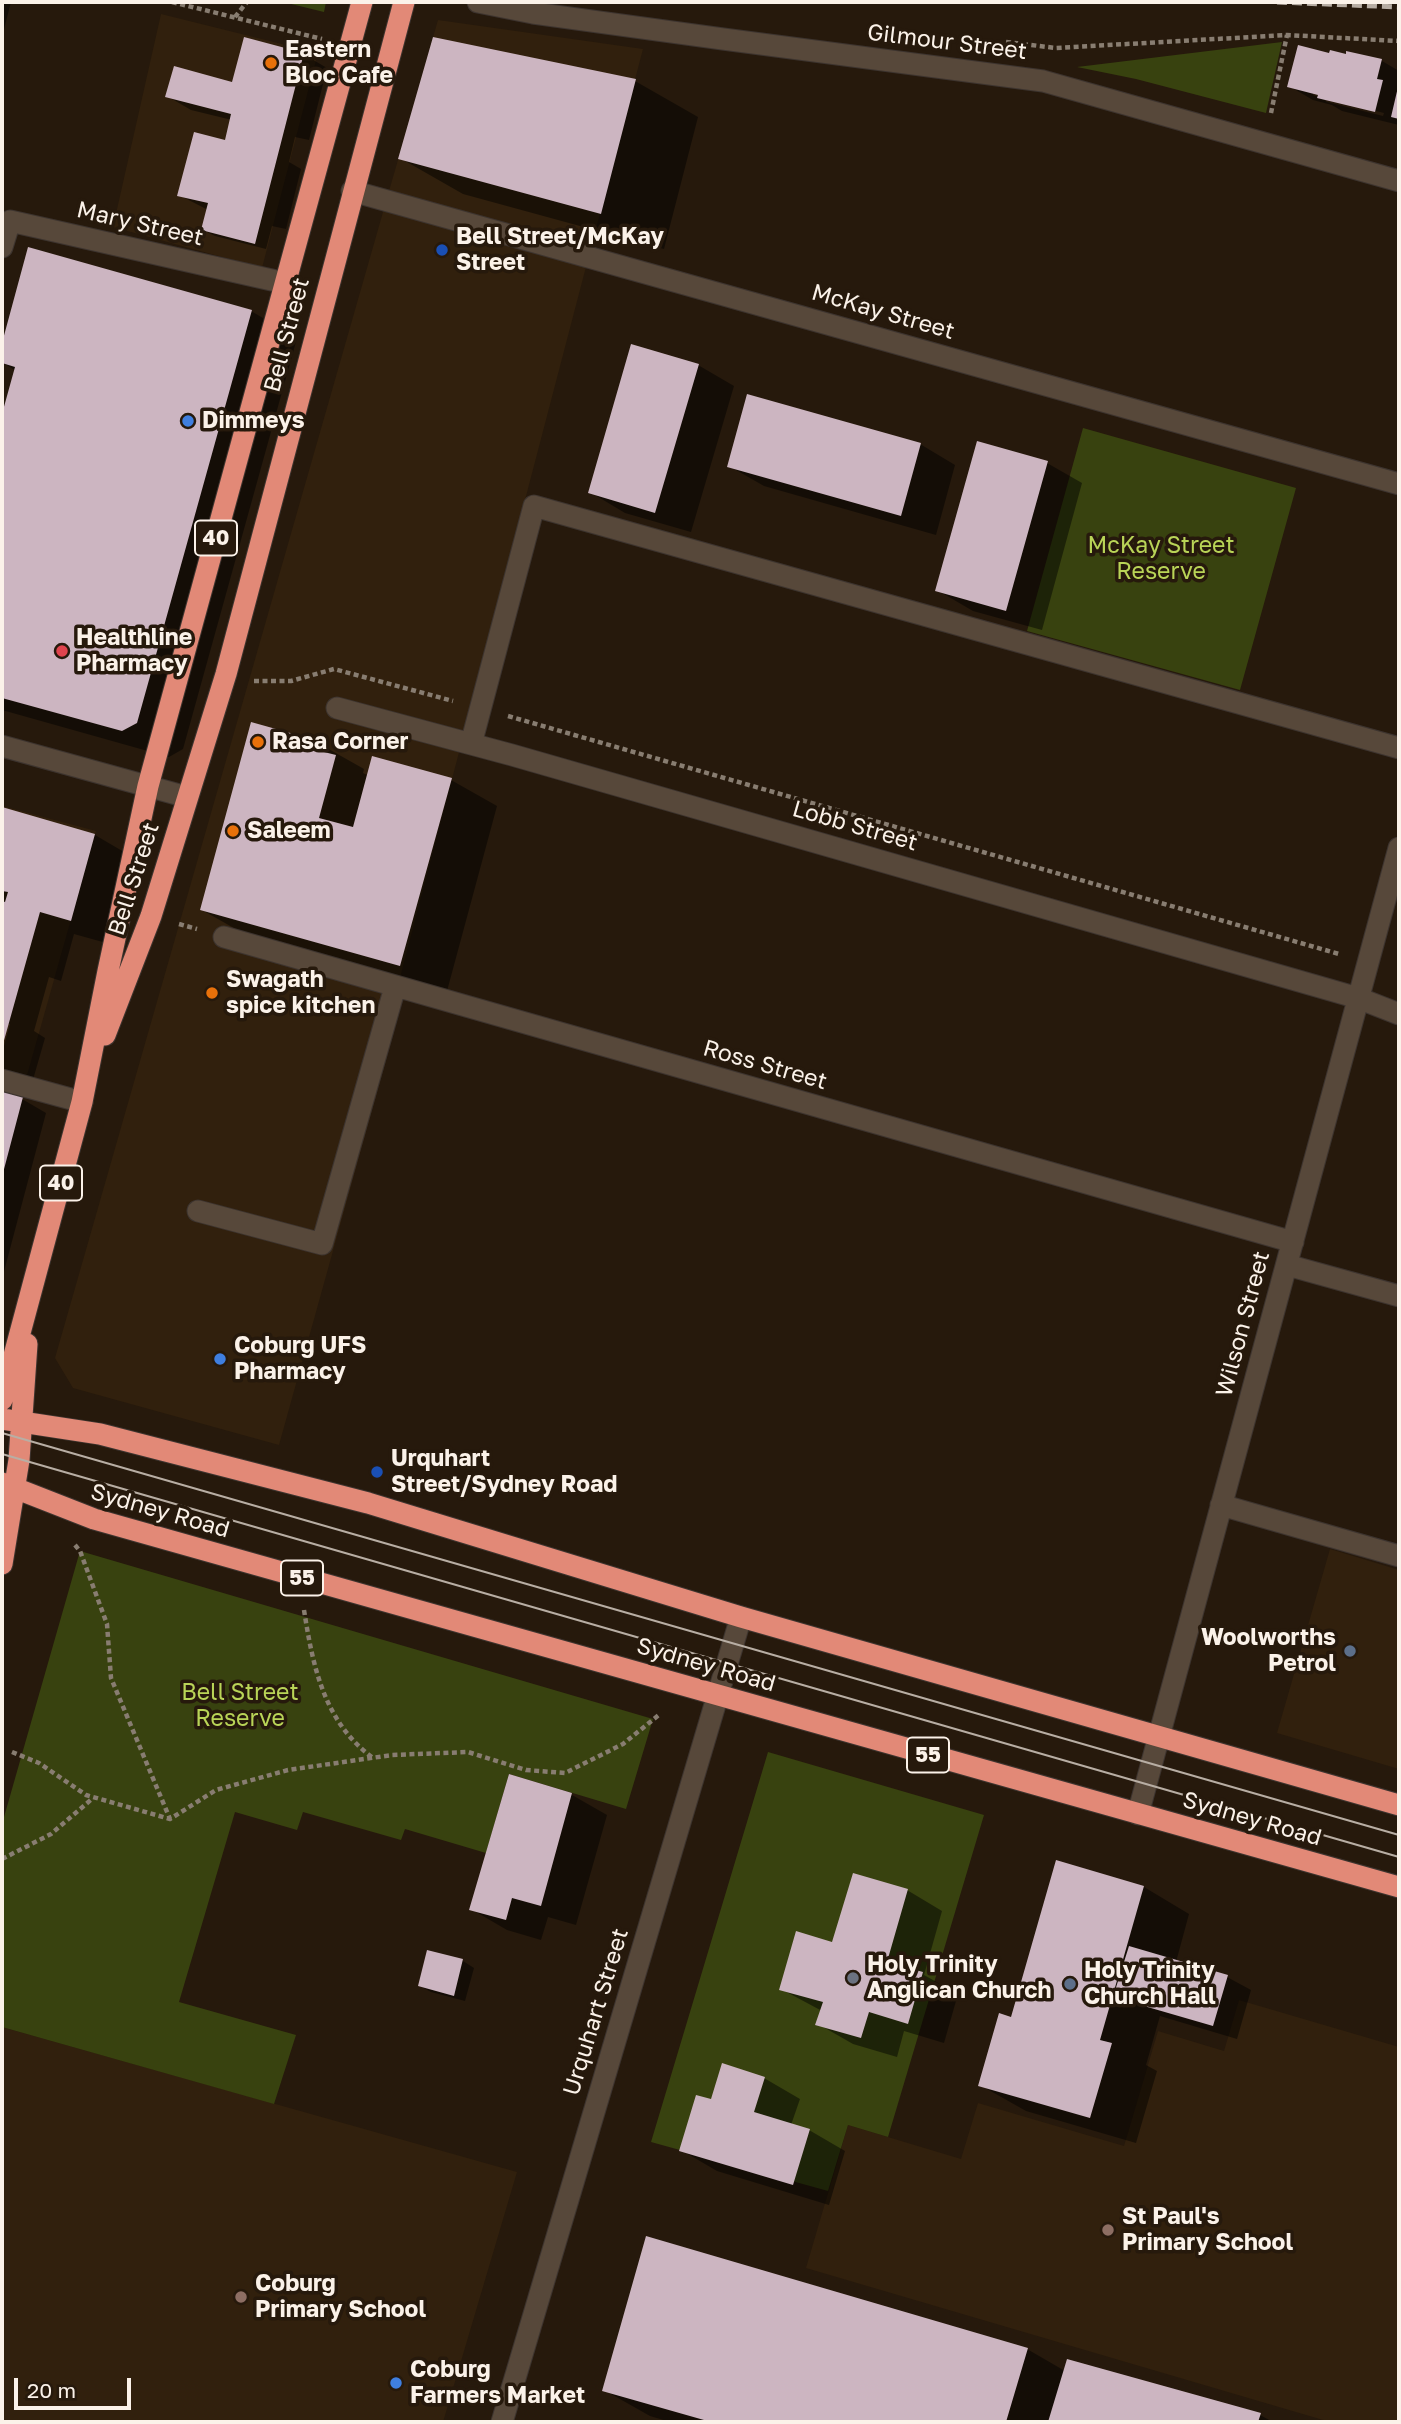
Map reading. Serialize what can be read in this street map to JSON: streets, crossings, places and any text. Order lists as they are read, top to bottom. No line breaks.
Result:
{"streets":{"highway":["Bell Street","40","Sydney Road","55"],"street":["Gilmour Street","Mary Street","McKay Street","Lobb Street","Ross Street","Wilson Street","Urquhart Street"]},"crossings":[["Mary Street","Bell Street"],["McKay Street","Bell Street"],["Bell Street","Sydney Road"],["Lobb Street","Wilson Street"],["Ross Street","Wilson Street"],["Wilson Street","Sydney Road"],["Sydney Road","Urquhart Street"]],"parks":["McKay Street Reserve","Bell Street Reserve"],"places":["Eastern Bloc Cafe","Bell Street/McKay Street","Dimmeys","Healthline Pharmacy","Rasa Corner","Saleem","Swagath spice kitchen","Coburg UFS Pharmacy","Urquhart Street/Sydney Road","Woolworths Petrol","Holy Trinity Anglican Church","Holy Trinity Church Hall","St Paul's Primary School","Coburg Primary School","Coburg Farmers Market"],"scale_bar":"20 m"}
